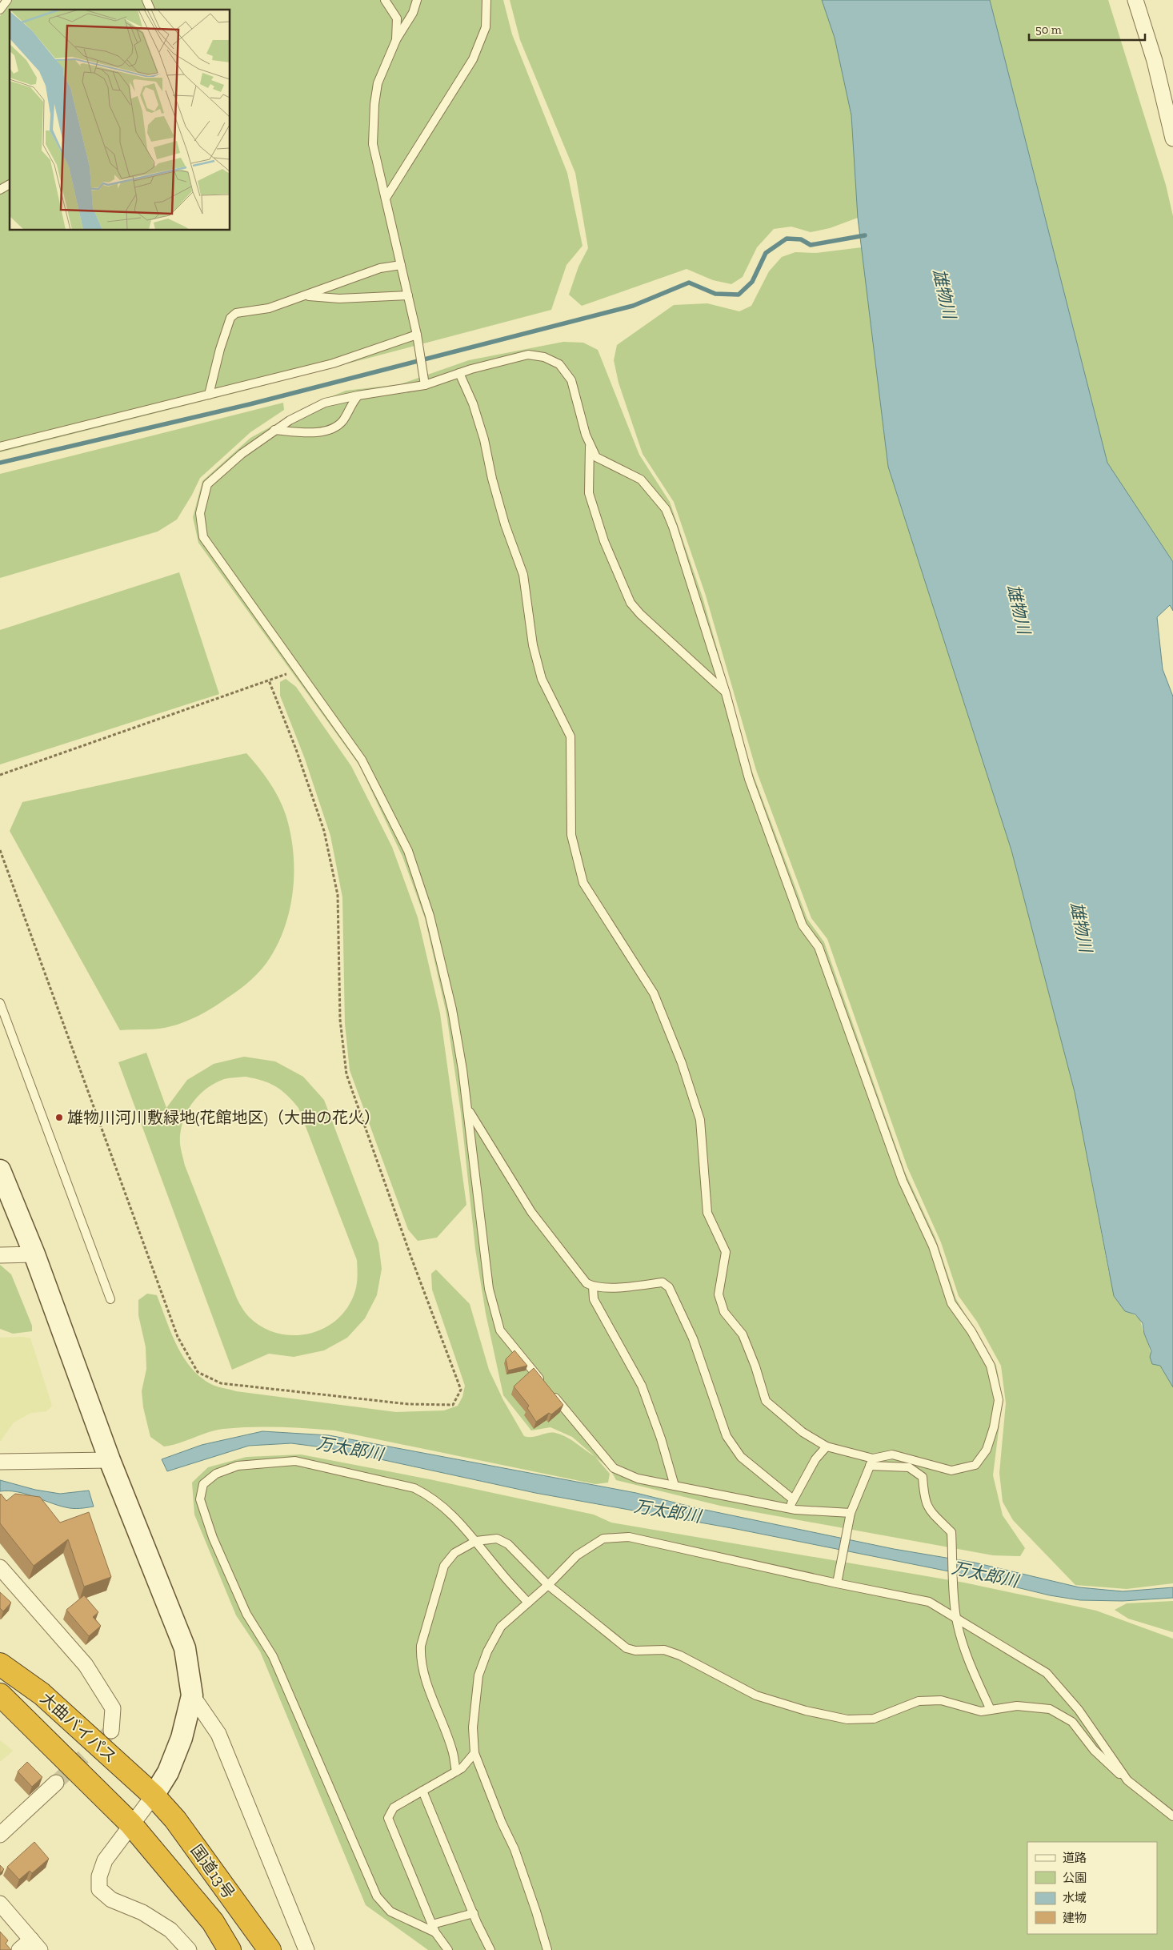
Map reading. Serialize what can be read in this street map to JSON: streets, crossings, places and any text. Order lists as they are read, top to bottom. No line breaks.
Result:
{"streets":{"highway":["大曲バイパス","国道13号"]},"crossings":[["大曲バイパス","国道13号"]],"water":["雄物川","万太郎川"],"places":["雄物川河川敷緑地(花館地区)（大曲の花火）"],"legend":["道路","公園","水域","建物"],"scale_bar":"50 m"}
